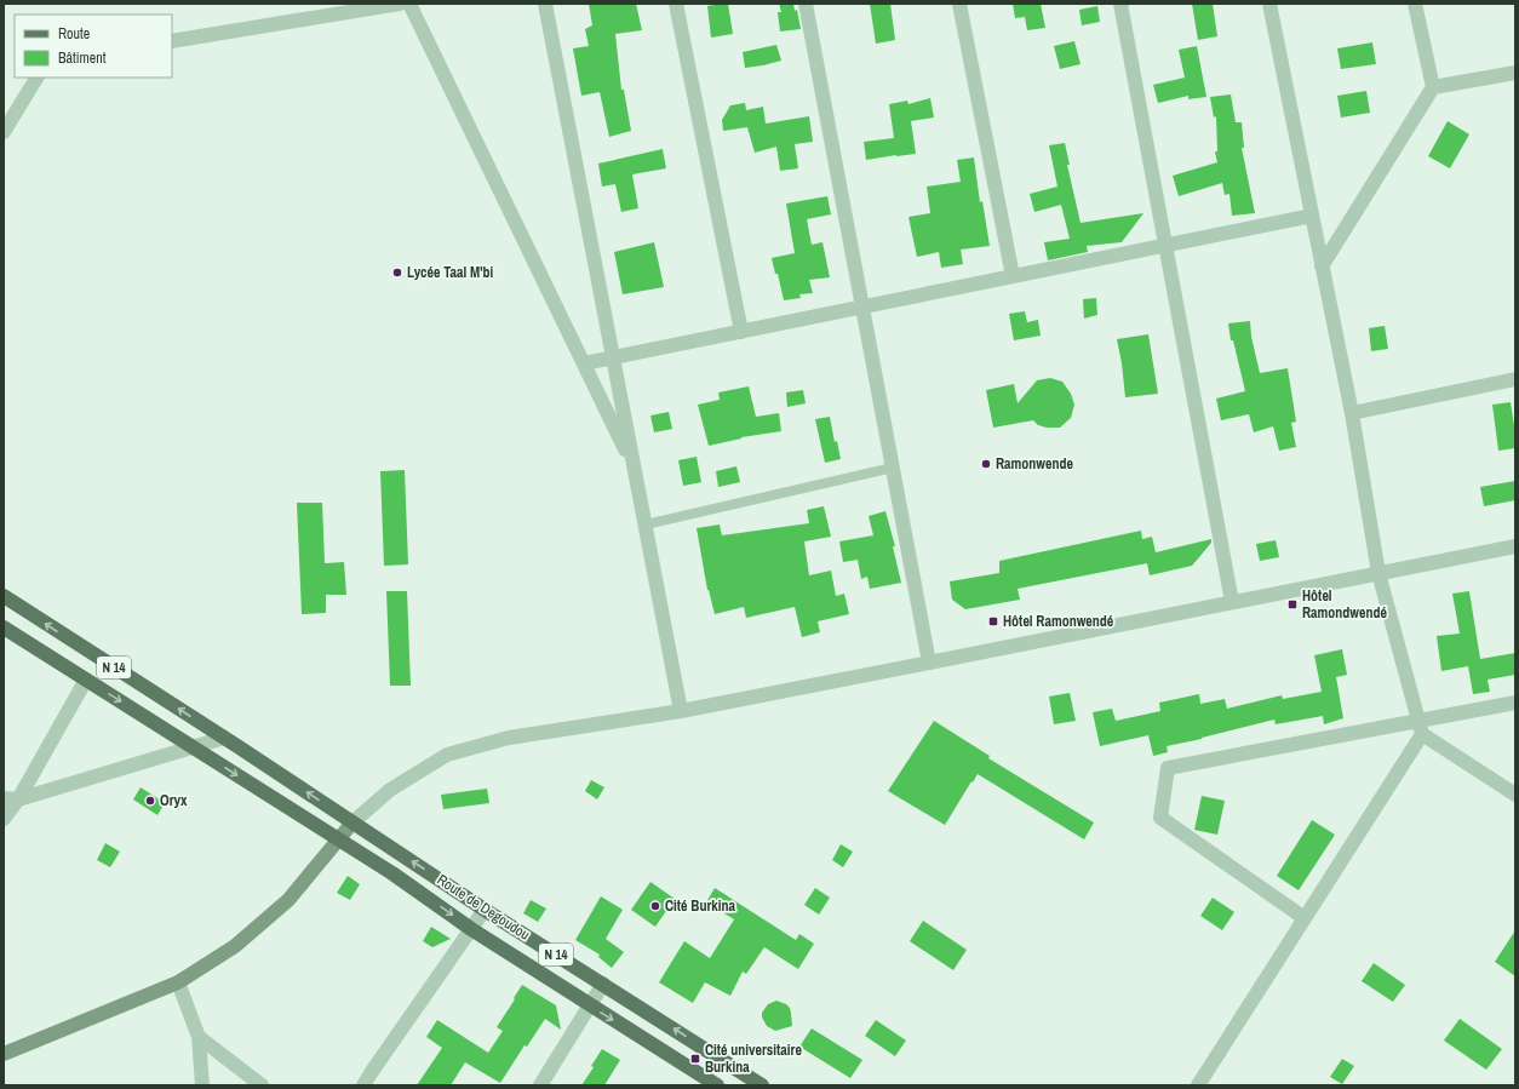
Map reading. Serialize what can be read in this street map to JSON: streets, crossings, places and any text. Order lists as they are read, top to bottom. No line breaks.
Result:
{"streets":{"main road":["N 14","Route de Degoudou"]},"crossings":[["N 14","Route de Degoudou"]],"places":{"other":["Lycée Taal M'bi","Ramonwende","Oryx","Cité Burkina"],"transit":["Hôtel Ramondwendé","Hôtel Ramonwendé","Cité universitaire Burkina"]},"legend":["Route","Bâtiment"]}
